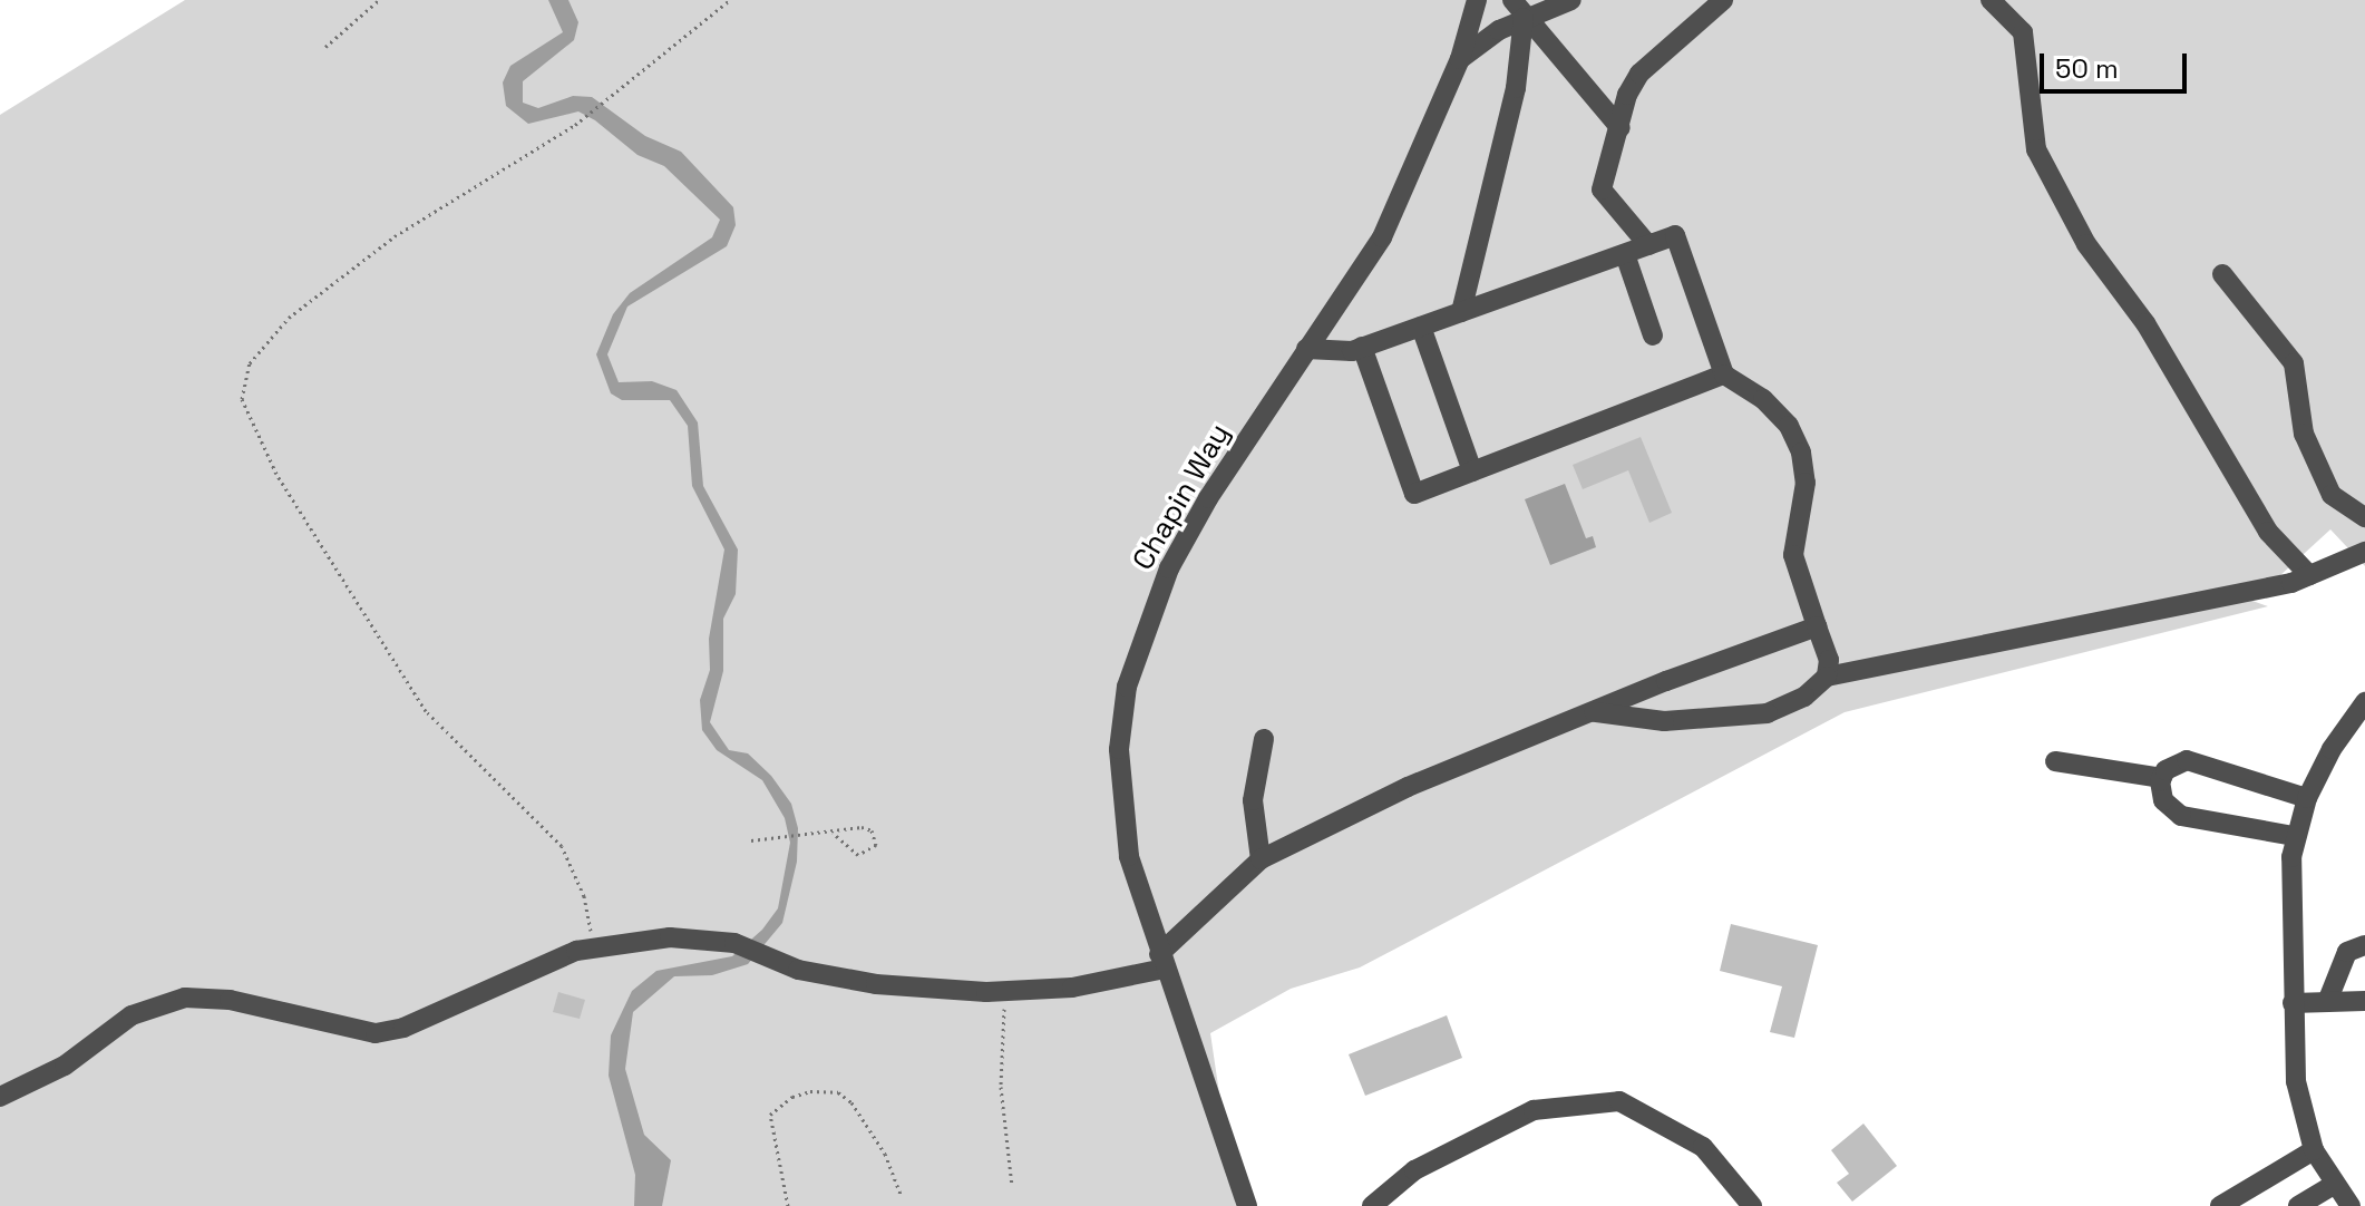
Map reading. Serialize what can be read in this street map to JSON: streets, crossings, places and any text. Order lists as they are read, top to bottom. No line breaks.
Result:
{"streets":{"street":["Chapin Way"]},"scale_bar":"50 m"}
